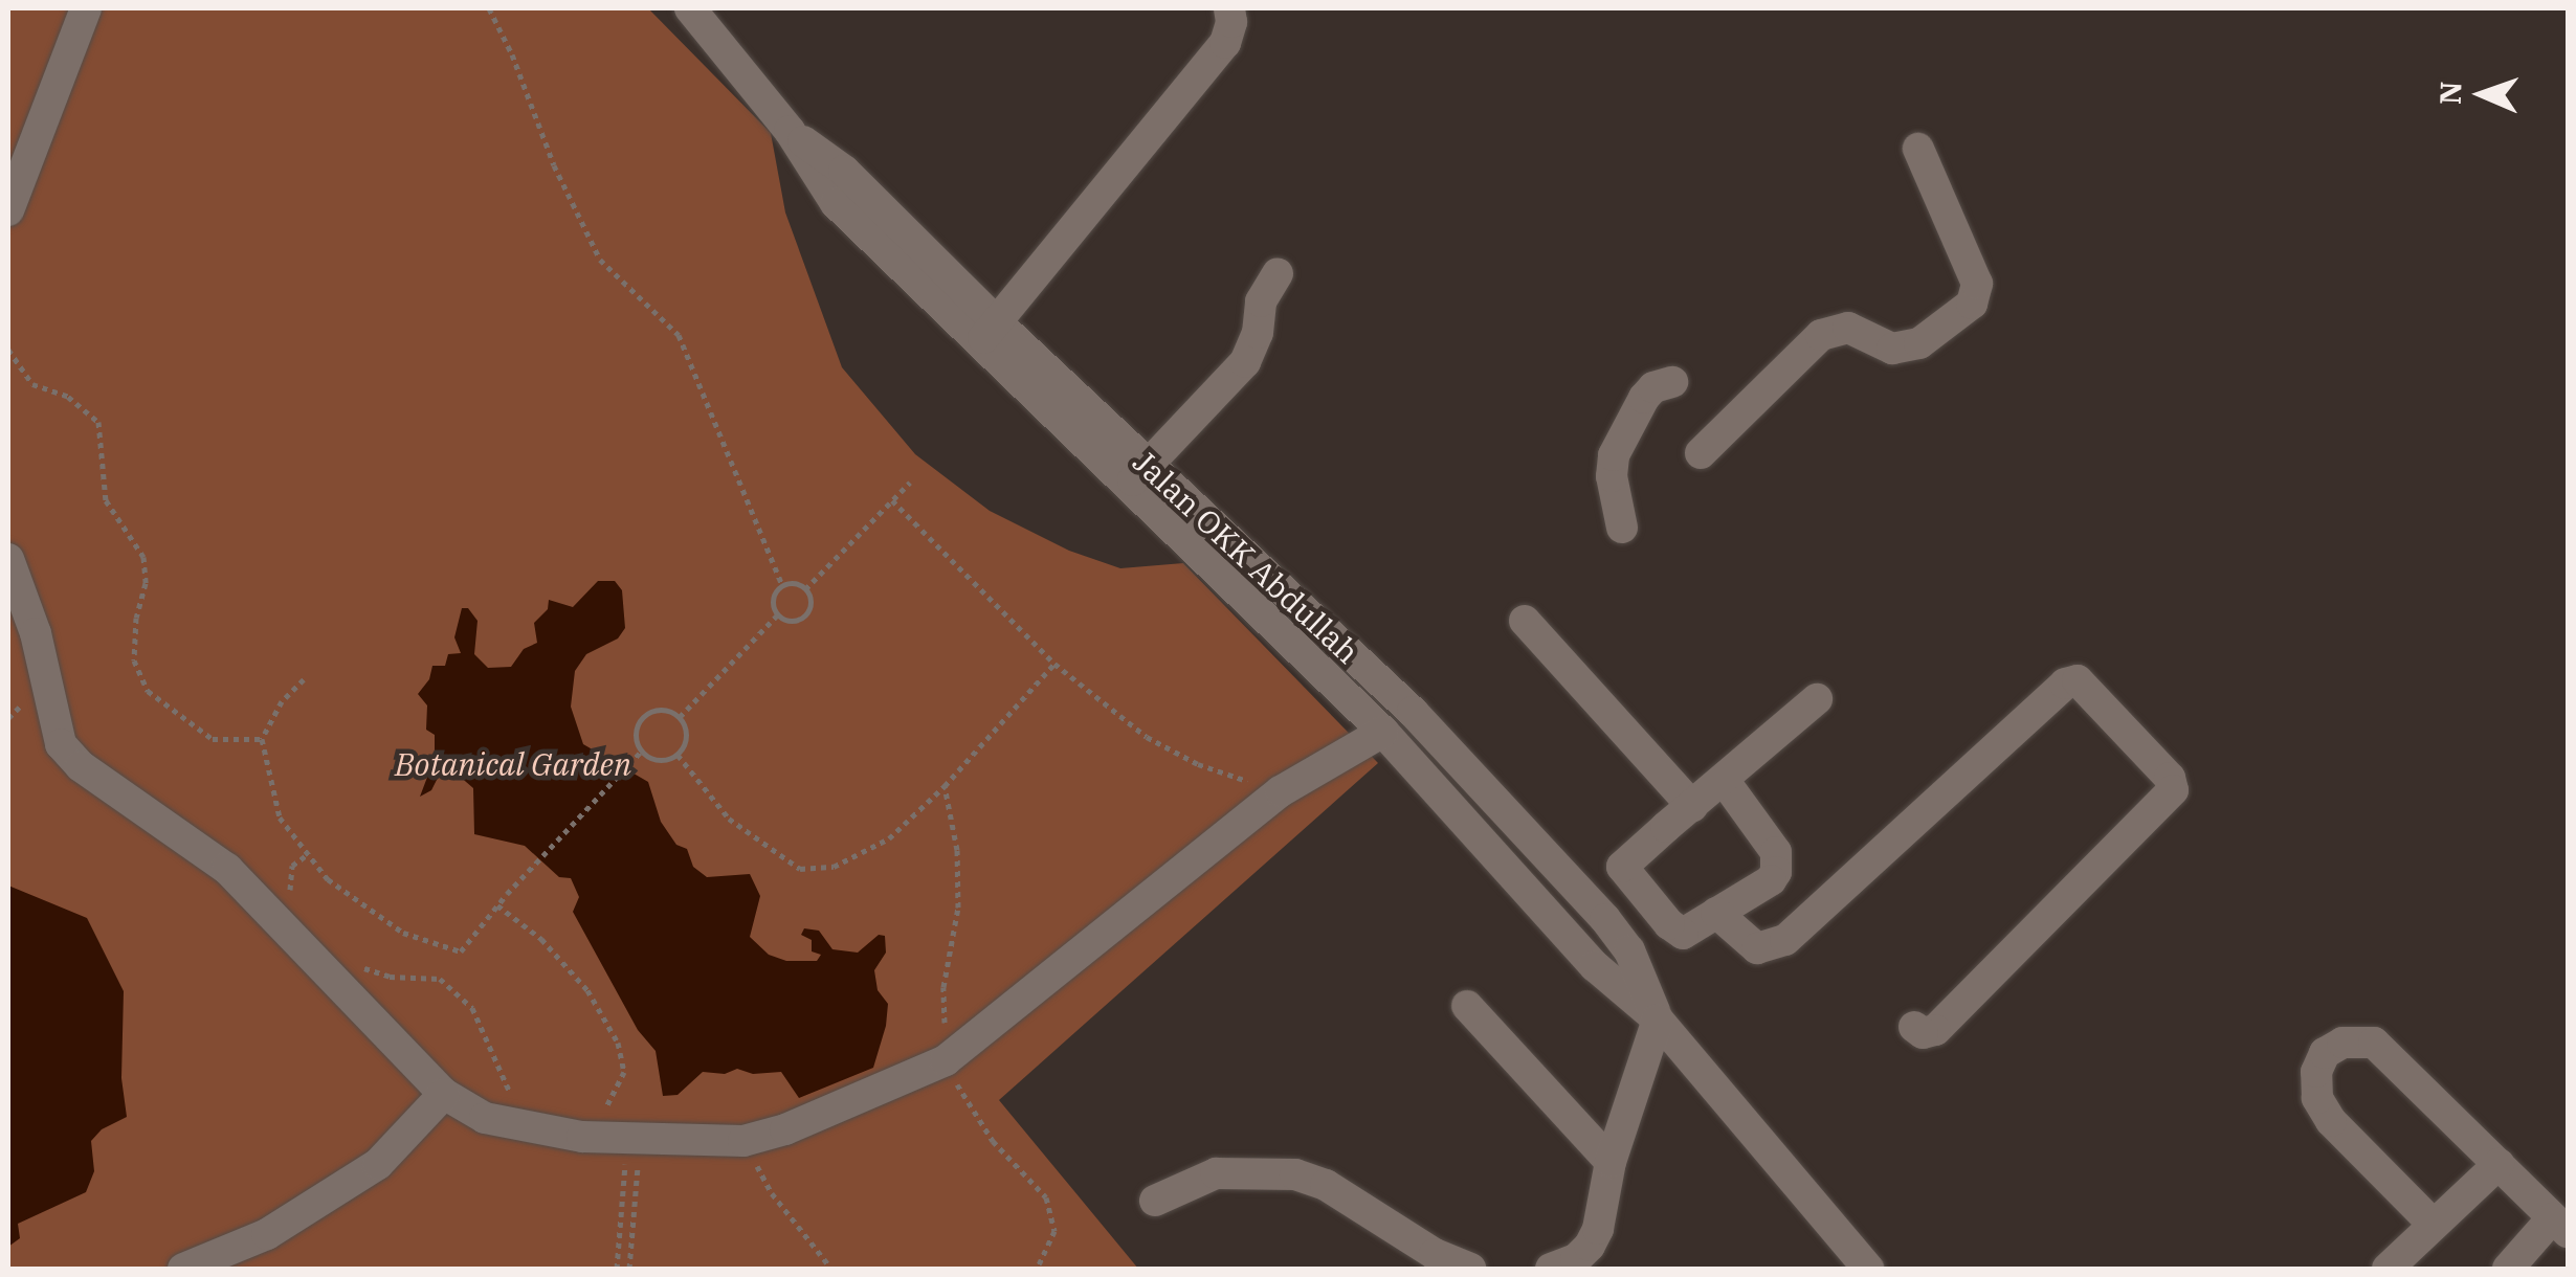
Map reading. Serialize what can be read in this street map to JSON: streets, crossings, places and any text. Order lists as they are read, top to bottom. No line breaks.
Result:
{"streets":{"street":["Jalan OKK Abdullah"]},"parks":["Botanical Garden"],"north":"left"}
